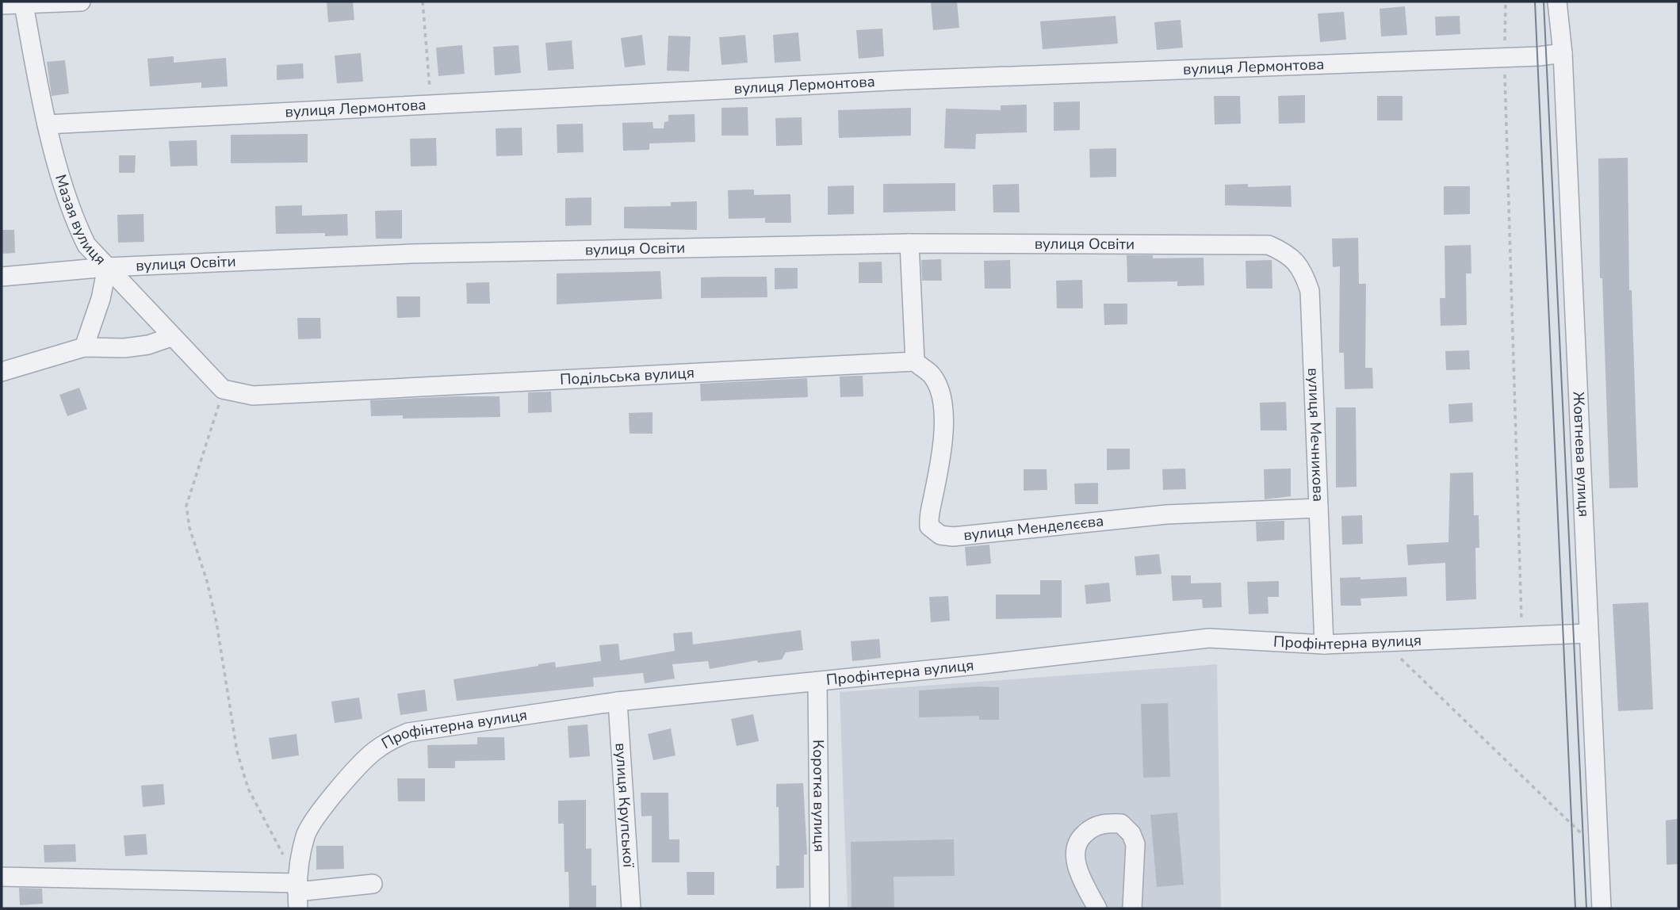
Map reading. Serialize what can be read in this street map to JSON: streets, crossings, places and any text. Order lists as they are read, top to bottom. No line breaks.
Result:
{"streets":{"street":["вулиця Лермонтова","Мазая вулиця","вулиця Освіти","Подільська вулиця","вулиця Мечникова","Жовтнева вулиця","вулиця Менделєєва","Профінтерна вулиця","Коротка вулиця","вулиця Крупської"]},"crossings":[["вулиця Лермонтова","Мазая вулиця"],["вулиця Лермонтова","Жовтнева вулиця"],["Мазая вулиця","вулиця Освіти"],["Мазая вулиця","Подільська вулиця"],["вулиця Освіти","вулиця Мечникова"],["Подільська вулиця","вулиця Менделєєва"],["вулиця Мечникова","вулиця Менделєєва"],["вулиця Мечникова","Профінтерна вулиця"],["Жовтнева вулиця","Профінтерна вулиця"],["Профінтерна вулиця","Коротка вулиця"],["Профінтерна вулиця","вулиця Крупської"]]}
